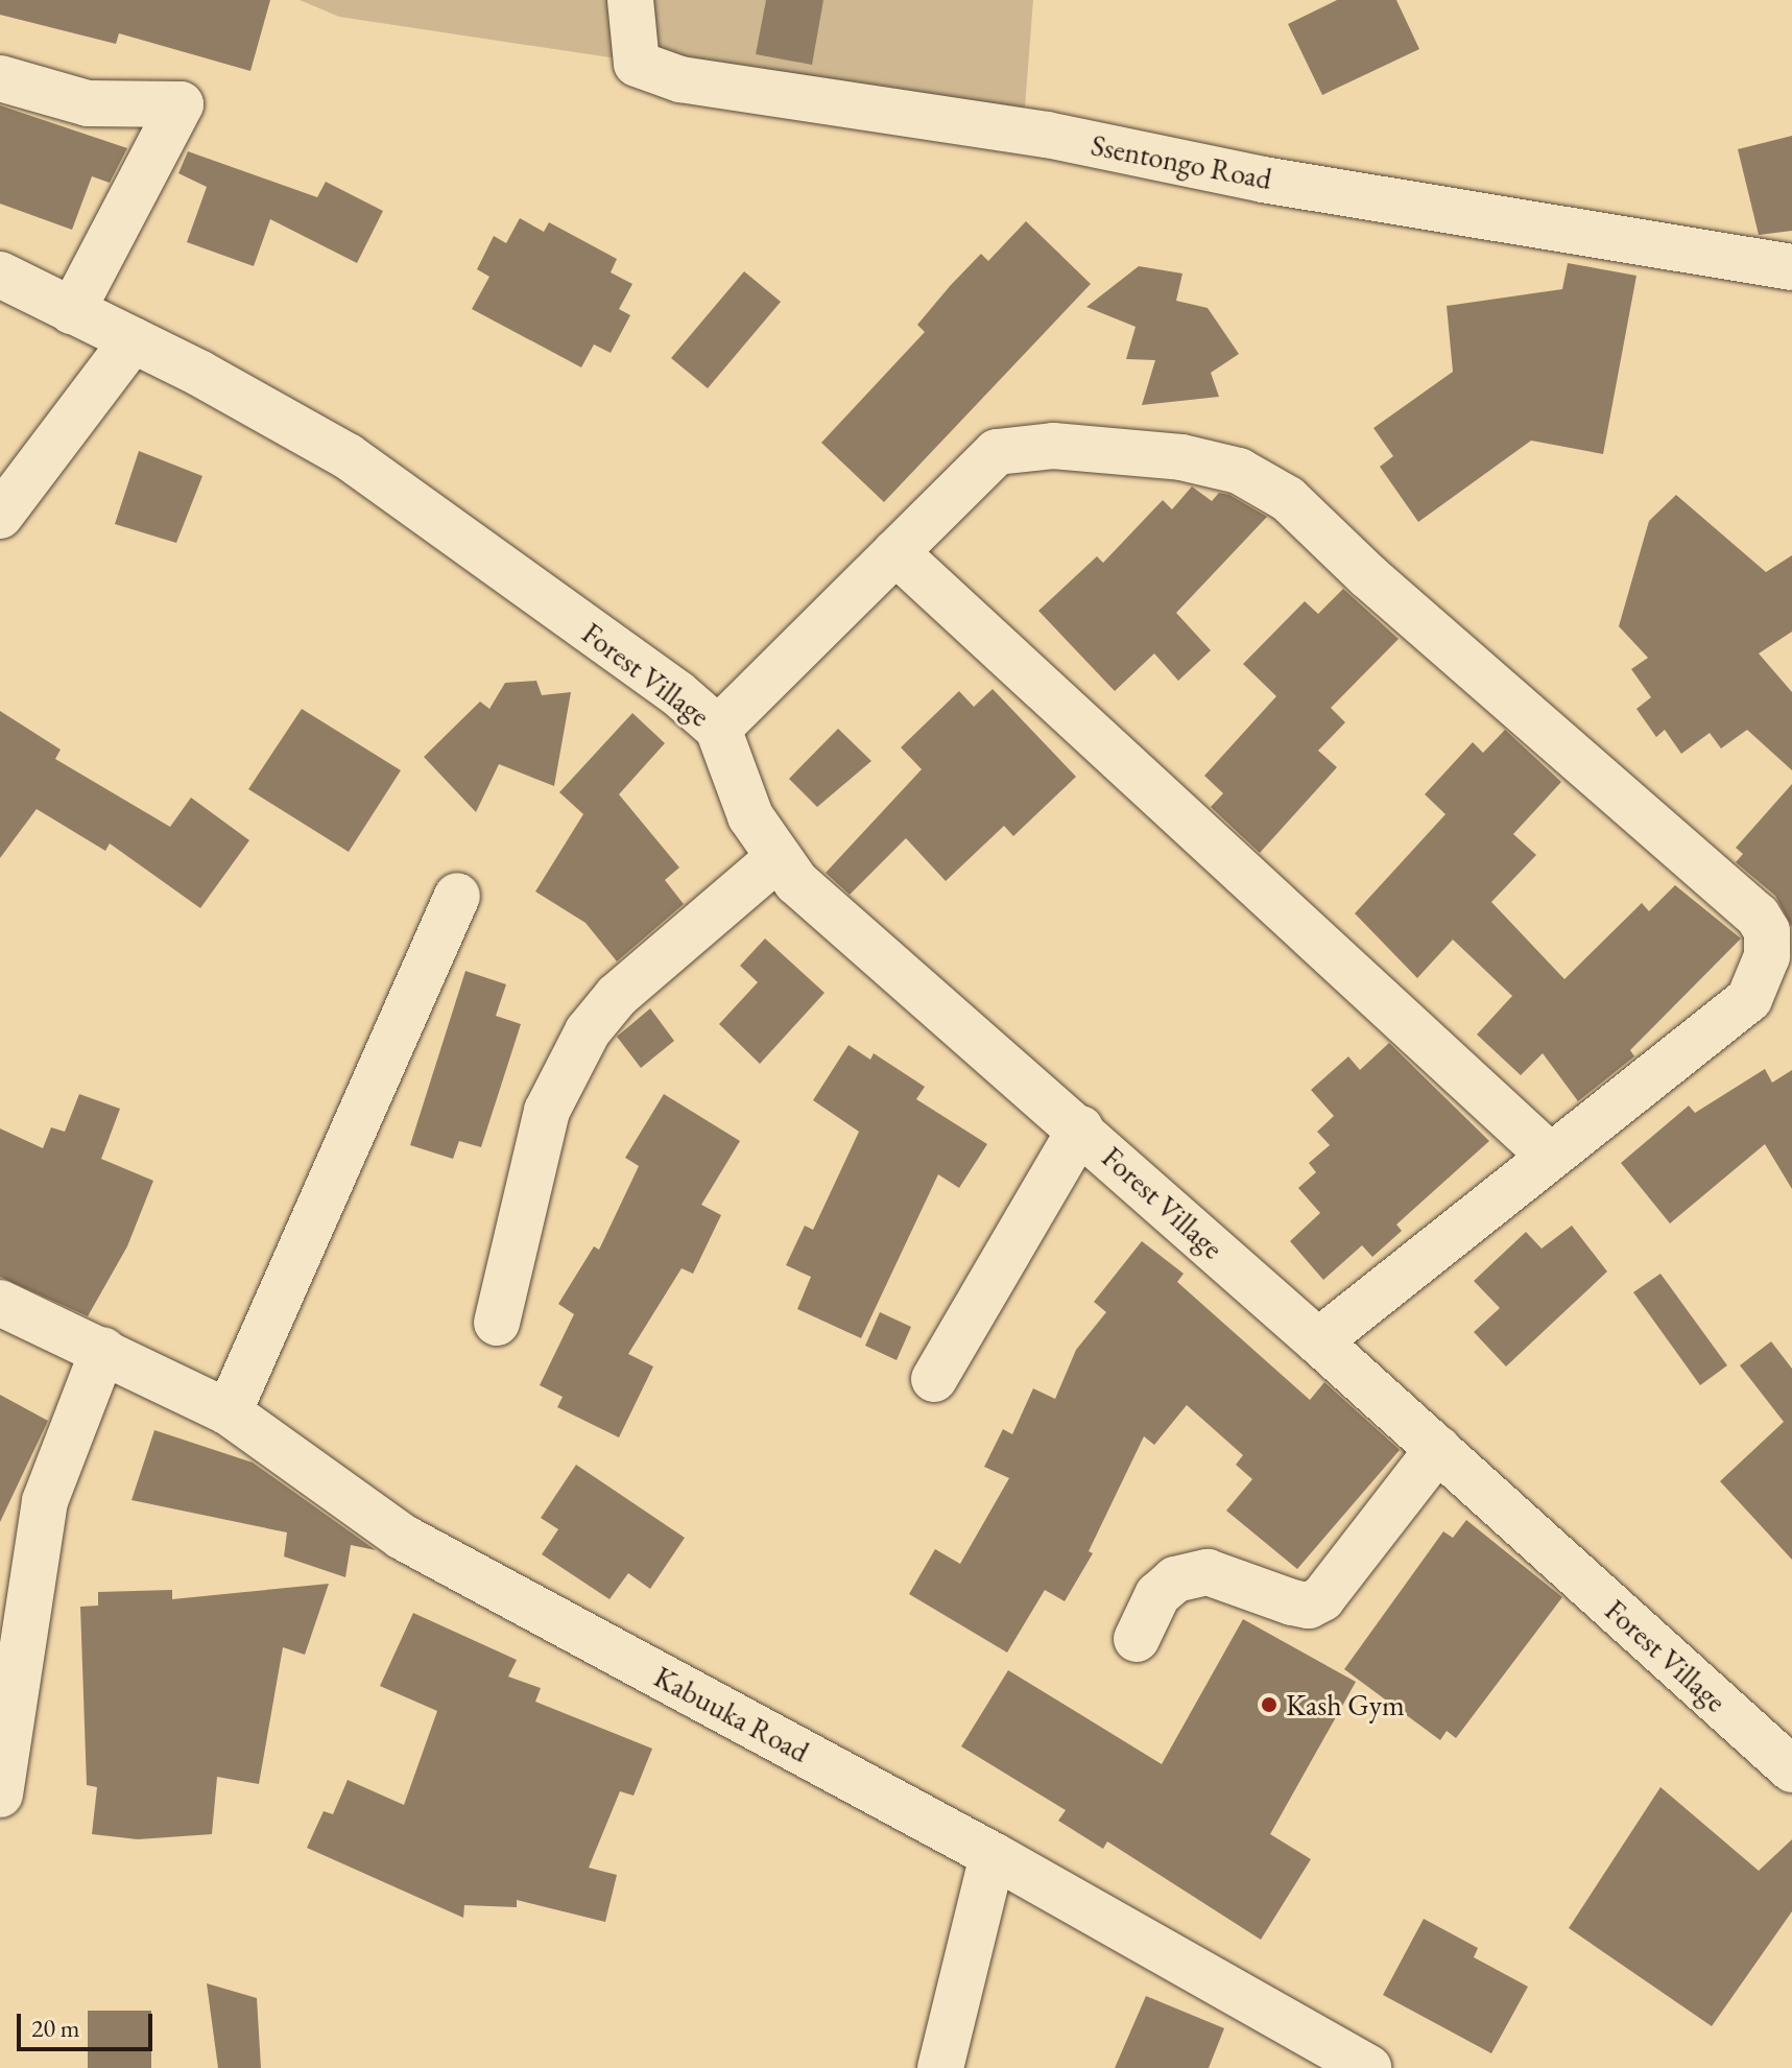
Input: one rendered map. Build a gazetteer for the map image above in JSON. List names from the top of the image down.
{
  "streets": {
    "street": ["Ssentongo Road", "Forest Village", "Kabuuka Road"]
  },
  "places": ["Kash Gym"],
  "scale_bar": "20 m"
}
